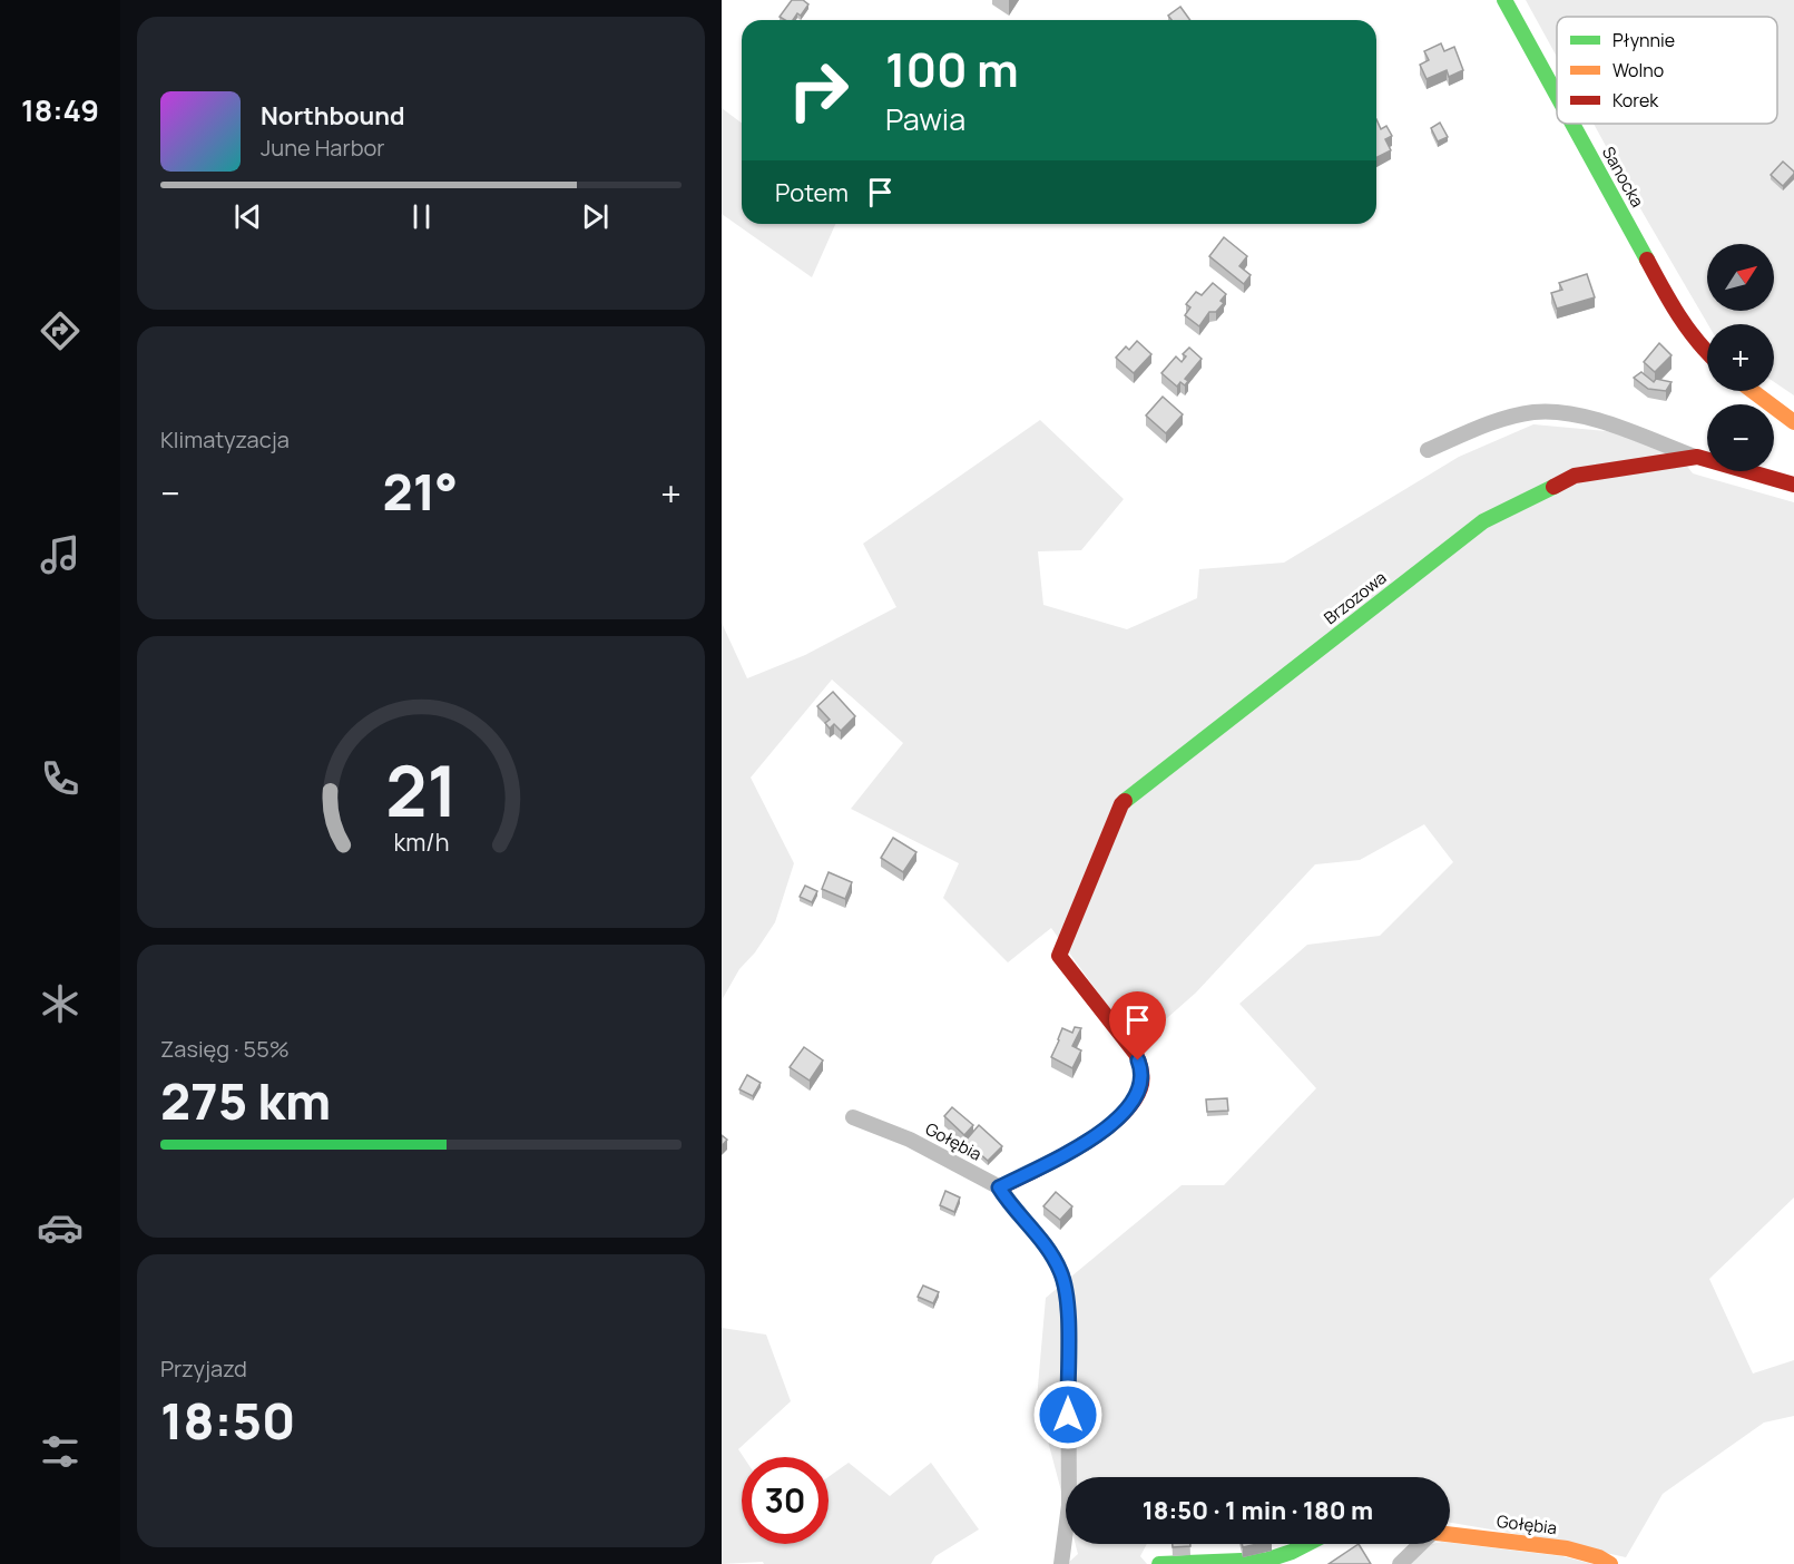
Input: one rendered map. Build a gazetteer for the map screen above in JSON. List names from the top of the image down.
{
  "streets": {
    "street": ["Sanocka", "Brzozowa", "Gołębia"]
  },
  "crossings": [
    ["Brzozowa", "Gołębia"]
  ],
  "legend": ["Płynnie", "Wolno", "Korek"],
  "north": "top right",
  "page": {
    "tabs": "18:49",
    "turn": ["100 m", "Pawia"],
    "song": ["Northbound", "June Harbor"],
    "then": "Potem",
    "map_buttons": ["+", "−"],
    "tile": [
      "Klimatyzacja",
      ["Zasięg · 55%", "275 km"],
      ["Przyjazd", "18:50"]
    ],
    "heat": ["−", "21°", "+"],
    "limit": "30",
    "trip": "18:50 · 1 min · 180 m",
    "gauge": ["21", "km/h"]
  }
}
